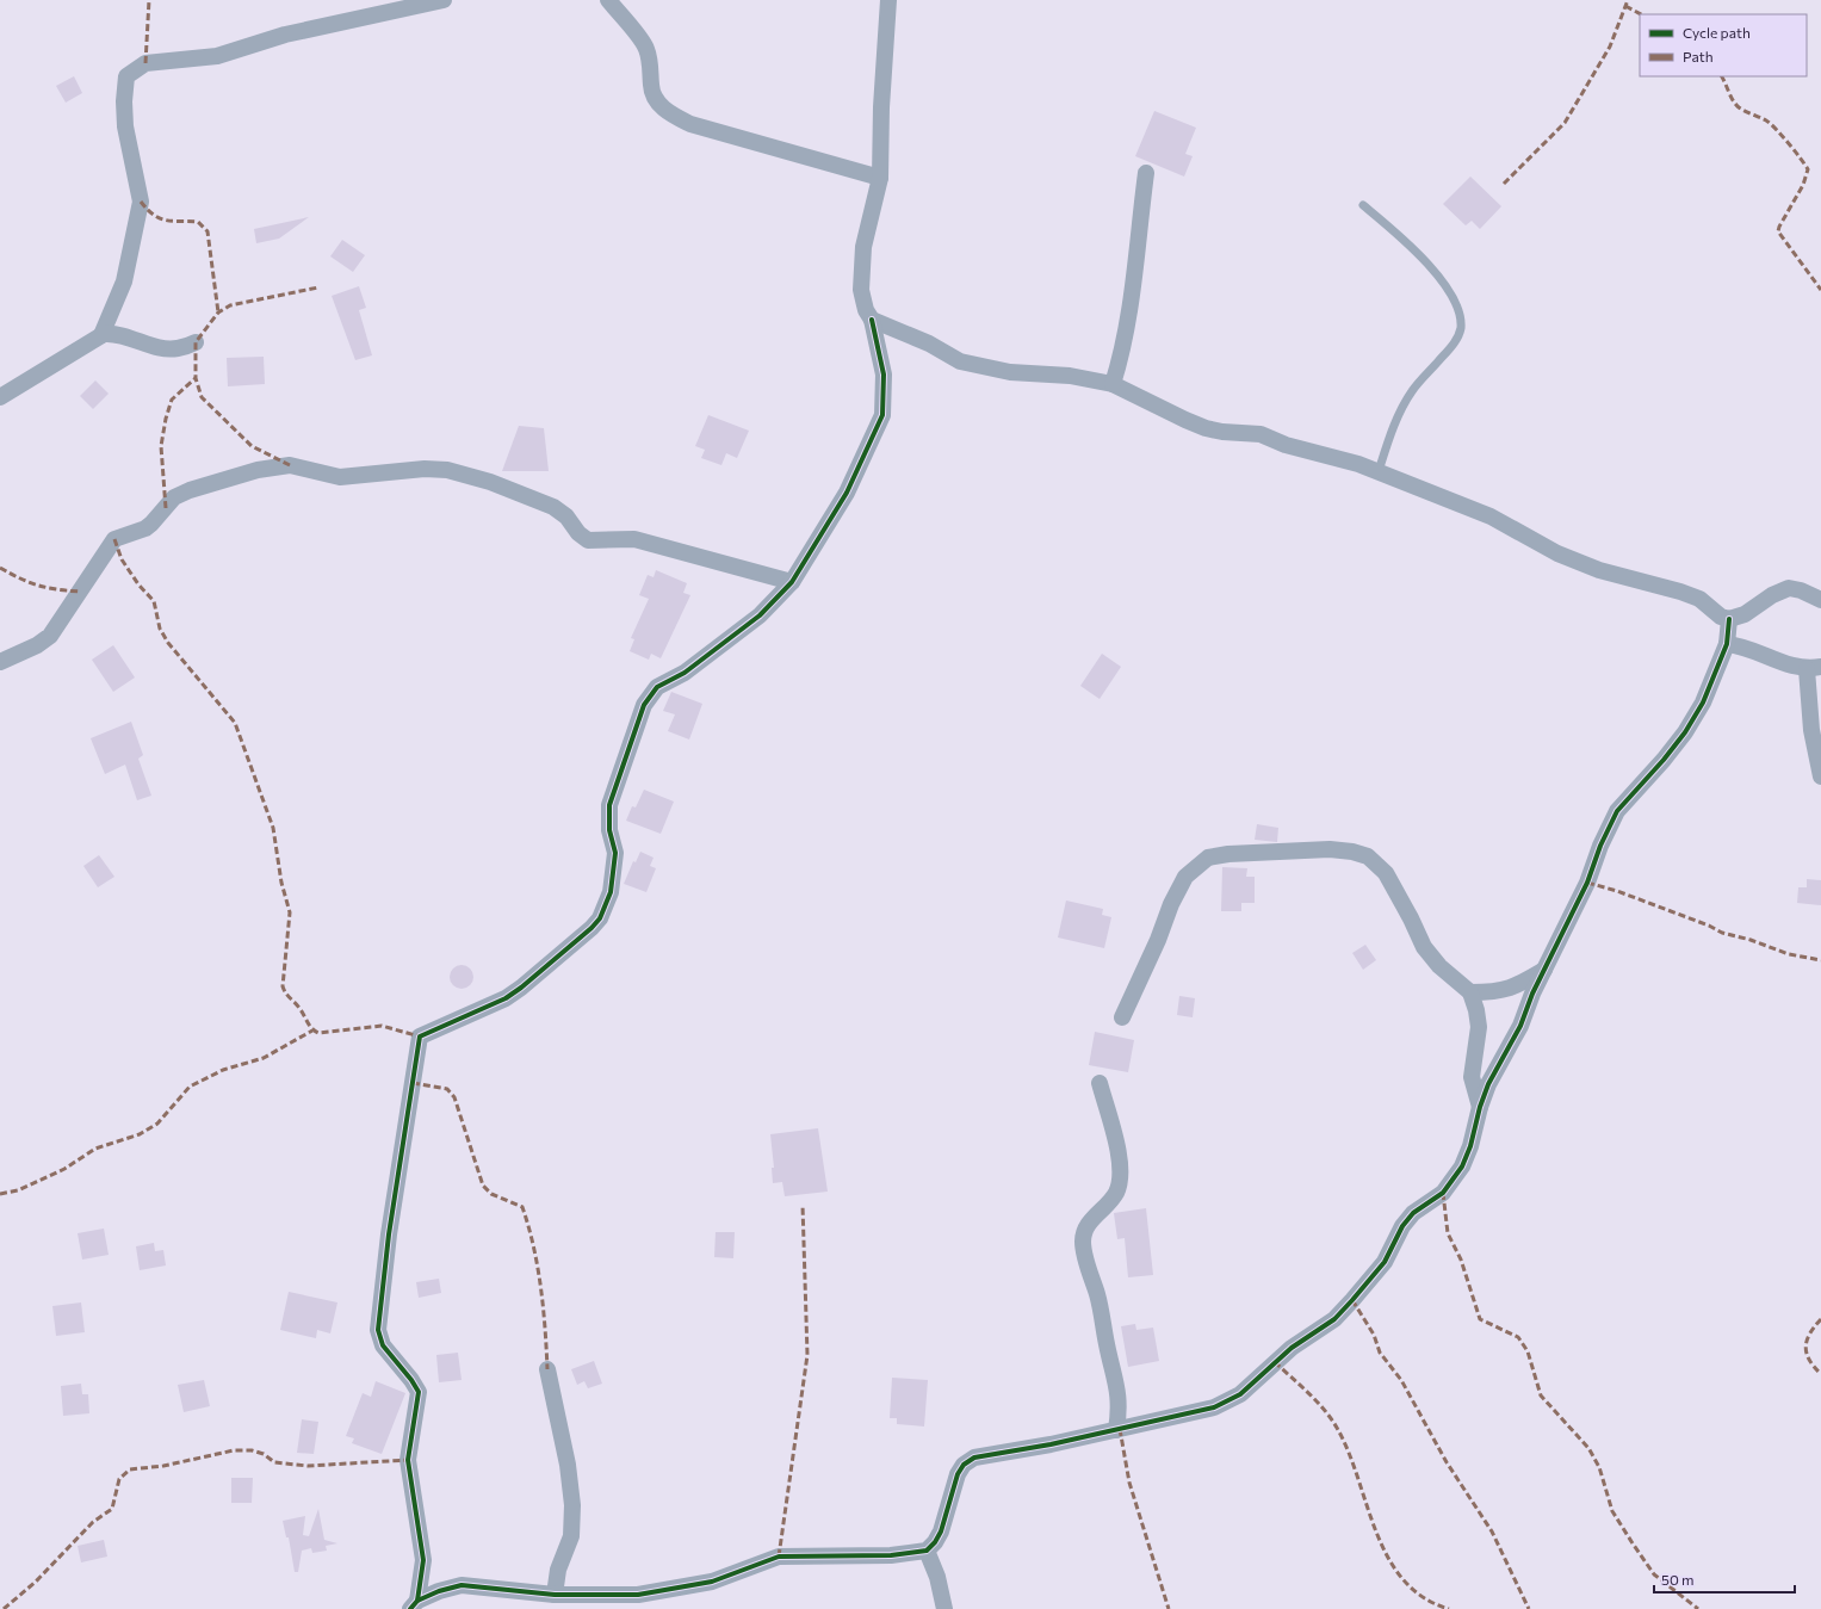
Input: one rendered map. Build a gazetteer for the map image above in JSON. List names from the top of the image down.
{
  "legend": ["Cycle path", "Path"],
  "scale_bar": "50 m"
}
